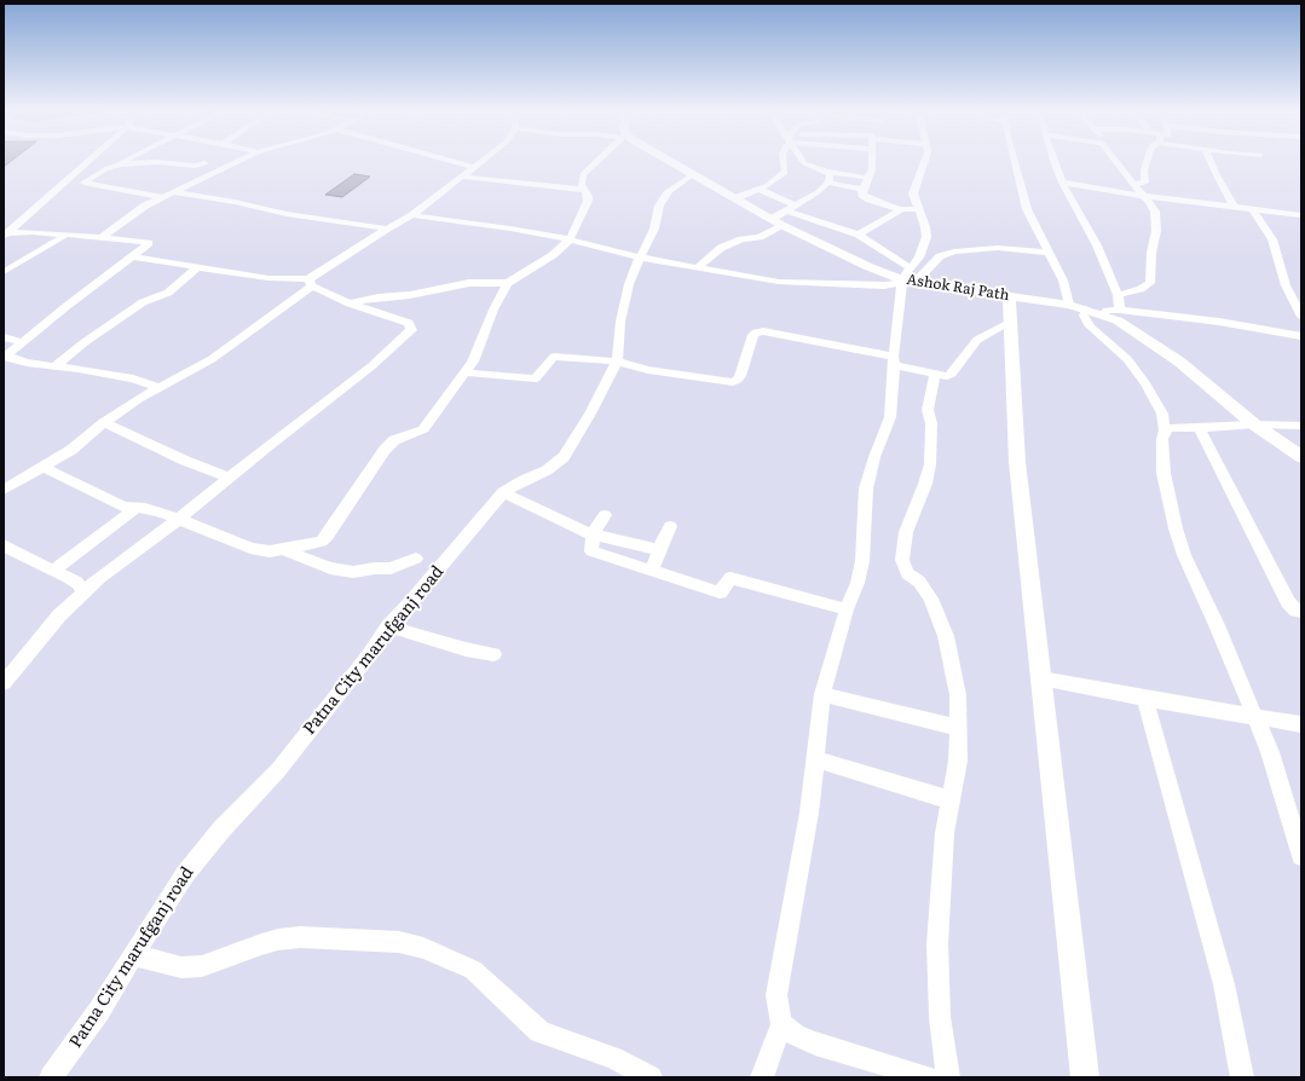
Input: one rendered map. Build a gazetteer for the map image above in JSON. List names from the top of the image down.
{
  "streets": {
    "main road": ["Ashok Raj Path"],
    "street": ["Patna City marufganj road"]
  },
  "crossings": [
    ["Ashok Raj Path", "Patna City marufganj road"]
  ]
}
